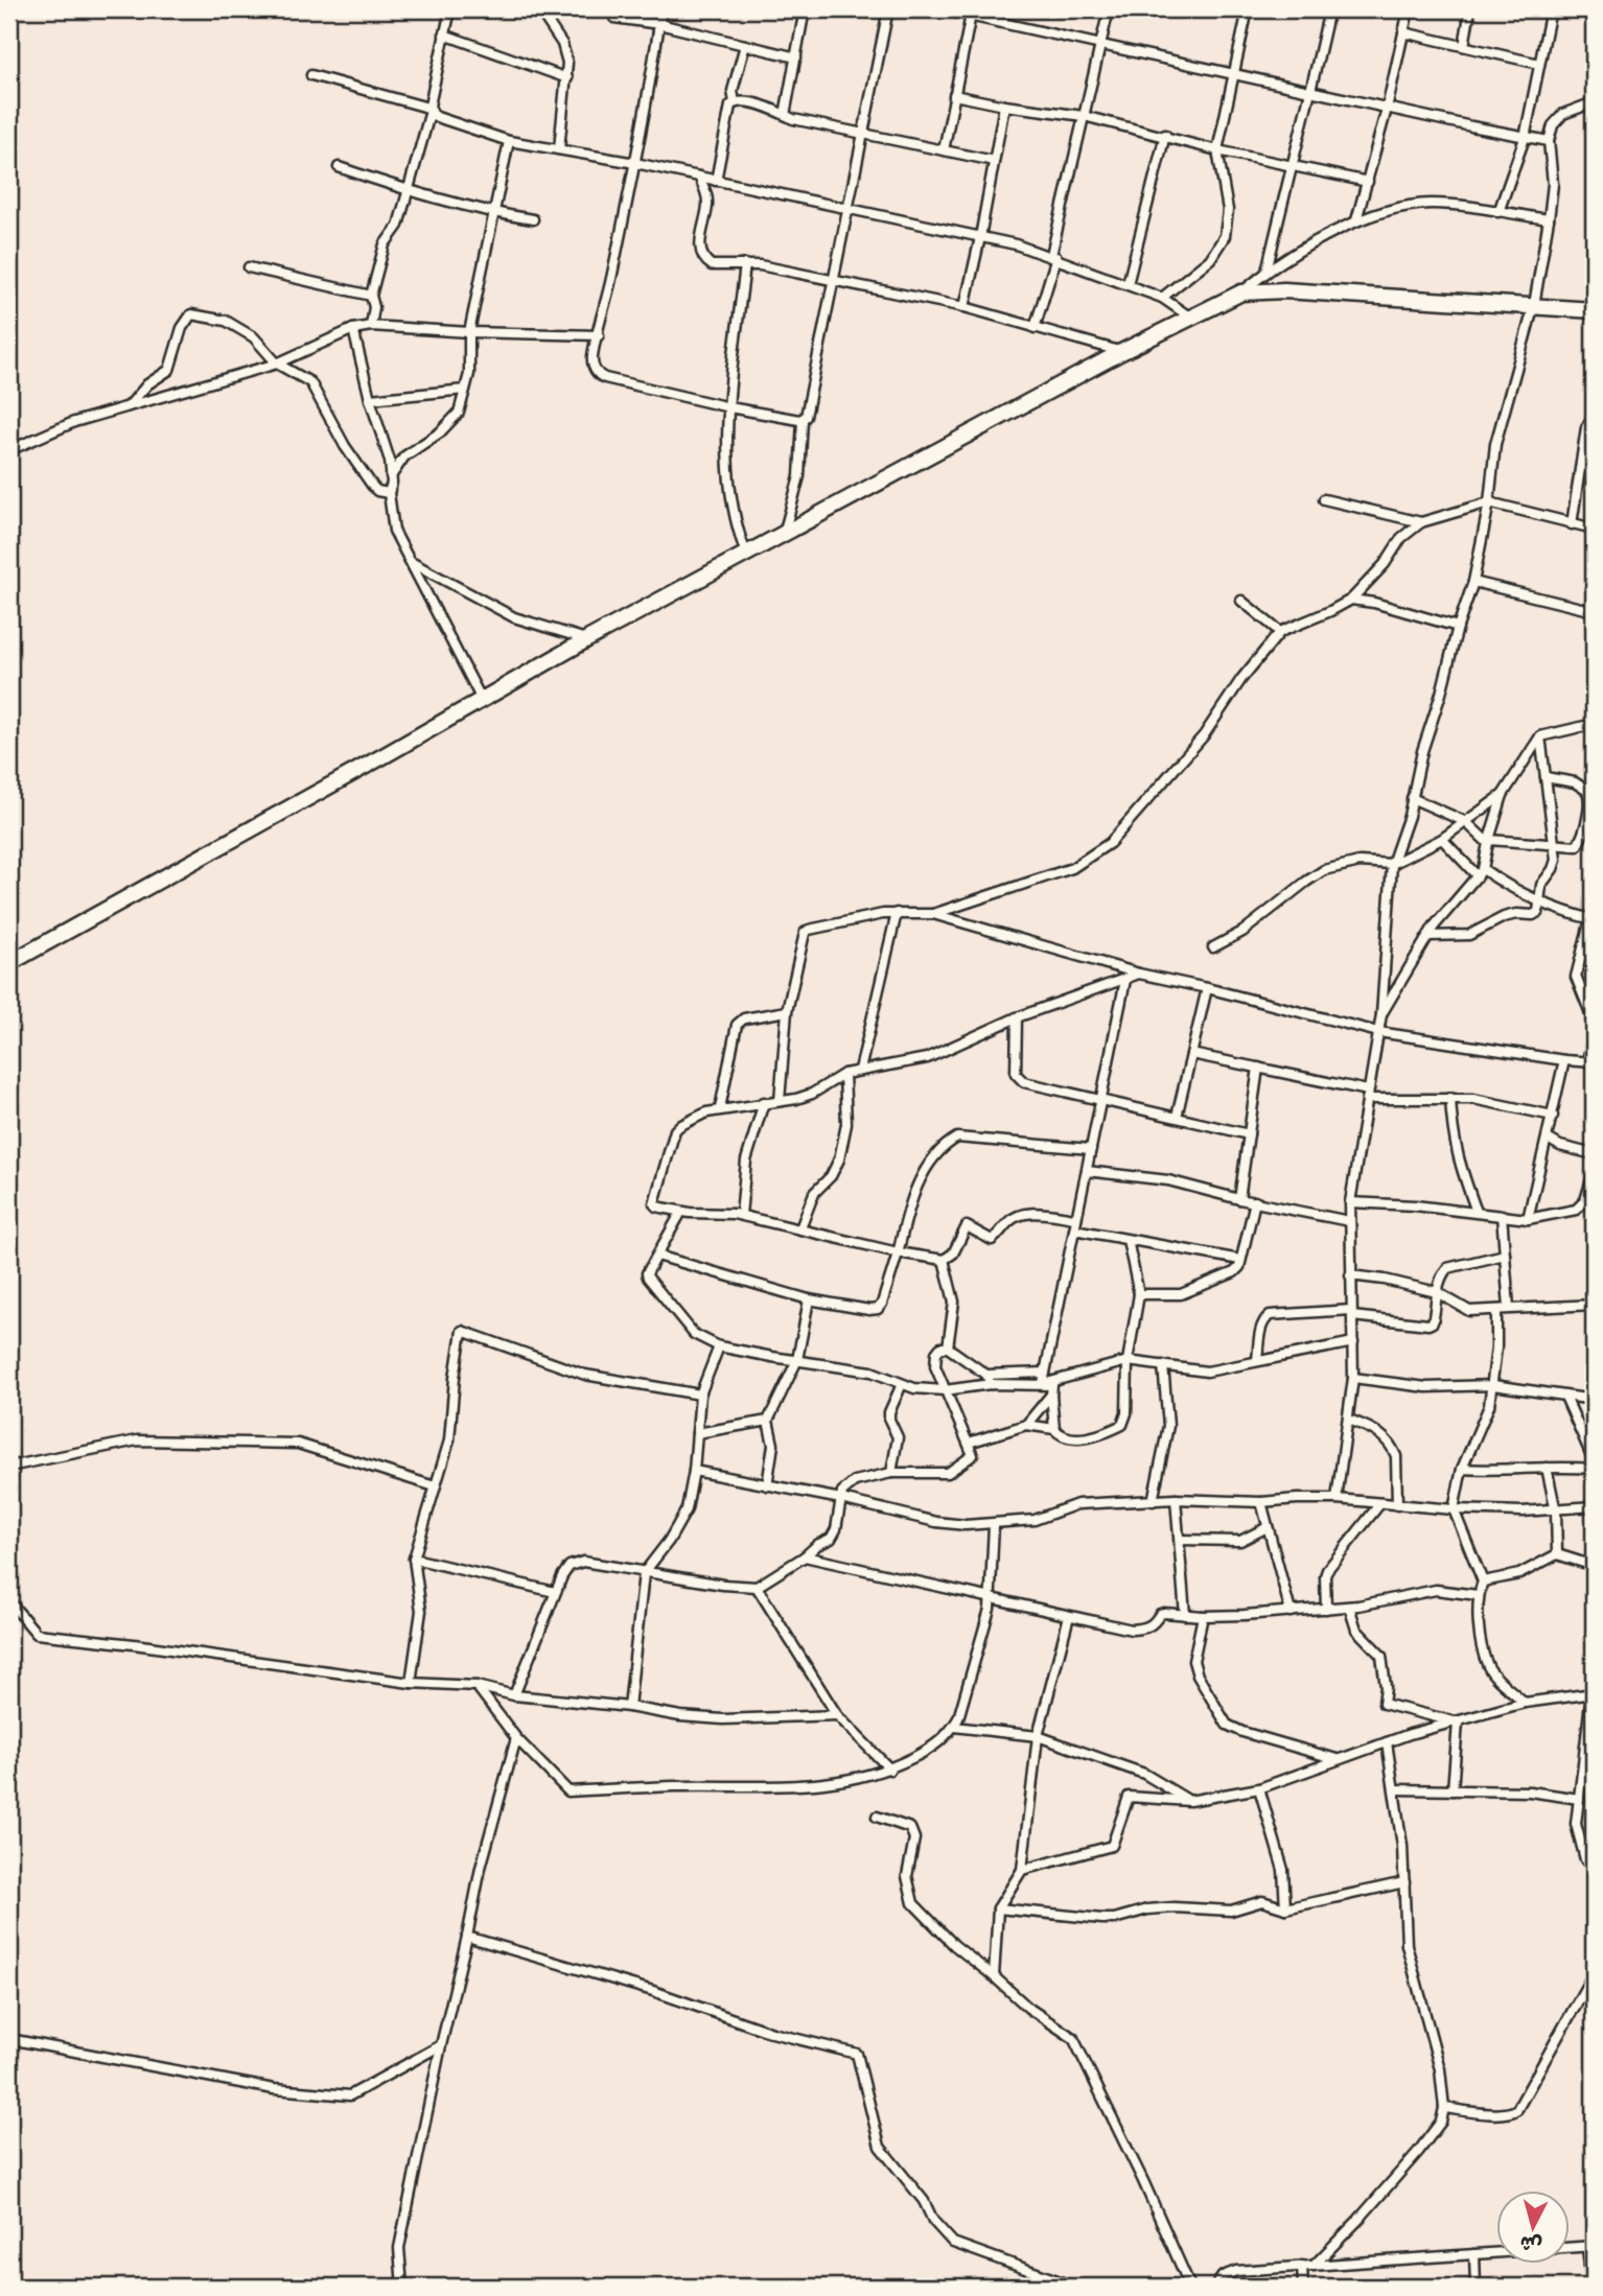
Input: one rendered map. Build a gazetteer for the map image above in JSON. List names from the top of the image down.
{
  "north": "bottom"
}
